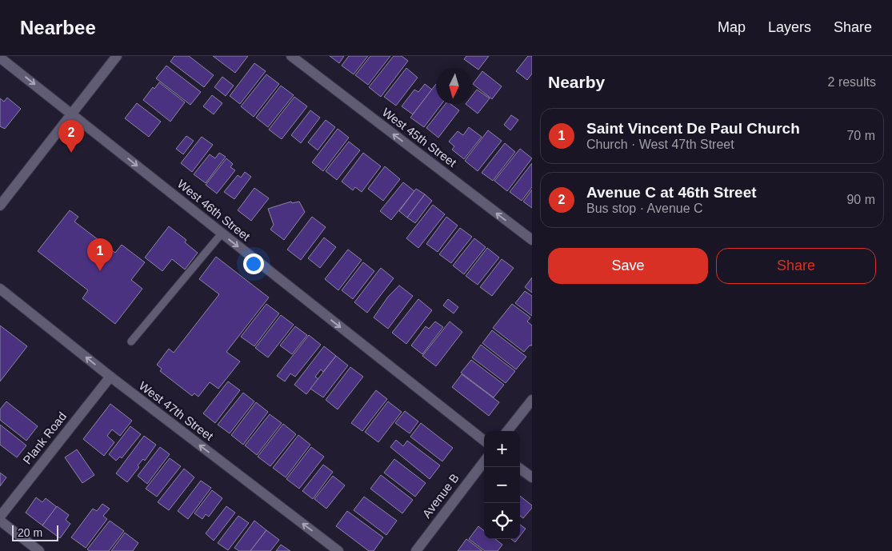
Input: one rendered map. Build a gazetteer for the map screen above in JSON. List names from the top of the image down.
{
  "streets": {
    "street": [
      "West 45th Street",
      "West 46th Street",
      "West 47th Street",
      "Plank Road",
      "Avenue B"
    ]
  },
  "crossings": [
    ["West 47th Street", "Plank Road"]
  ],
  "one_way": ["West 45th Street", "West 46th Street", "West 47th Street"],
  "scale_bar": "20 m",
  "north": "bottom",
  "page": {
    "header": "Nearbee",
    "nav": ["Map", "Layers", "Share"],
    "heading": ["Nearby", "2 results"],
    "list": [
      {
        "mark": "1",
        "name": "Saint Vincent De Paul Church",
        "note": "Church · West 47th Street",
        "value": "70 m"
      },
      {
        "mark": "2",
        "name": "Avenue C at 46th Street",
        "note": "Bus stop · Avenue C",
        "value": "90 m"
      }
    ],
    "pins": ["2", "1"],
    "buttons": ["Save", "Share"],
    "map_buttons": ["+", "−"],
    "scale": "20 m"
  }
}
